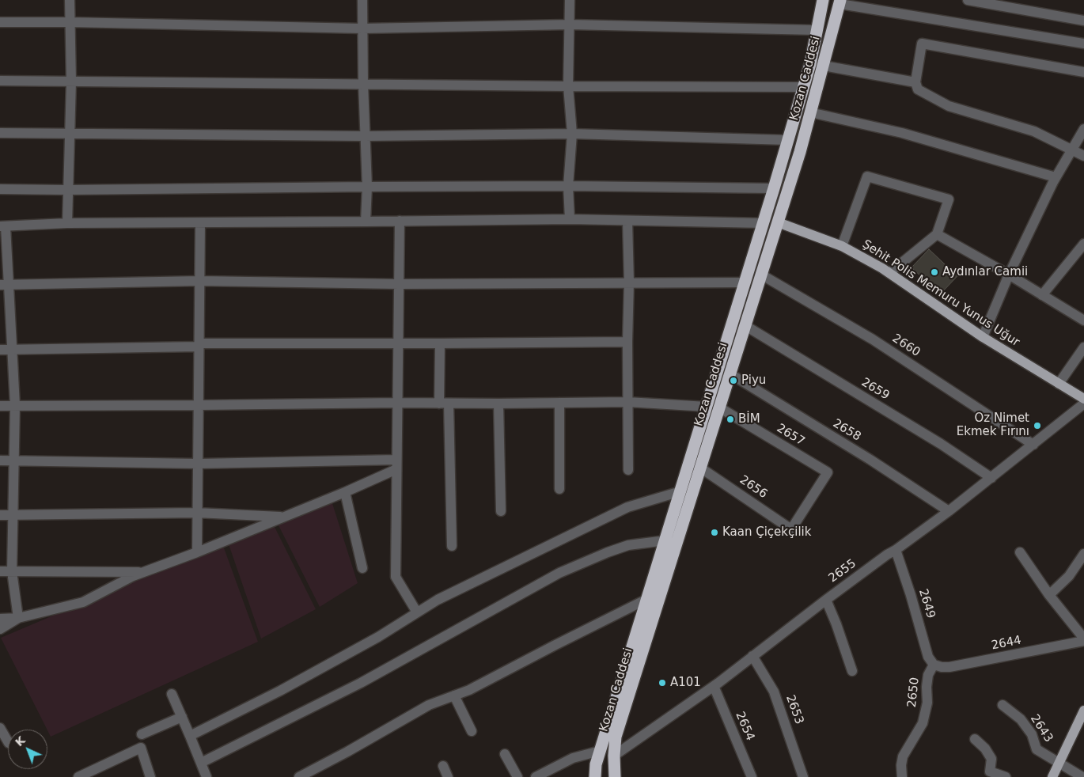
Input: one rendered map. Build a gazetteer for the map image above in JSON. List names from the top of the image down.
{
  "streets": {
    "highway": ["Kozan Caddesi"],
    "main road": ["Şehit Polis Memuru Yunus Uğur"],
    "street": [
      "2660",
      "2659",
      "2658",
      "2657",
      "2656",
      "2655",
      "2649",
      "2644",
      "2650",
      "2653",
      "2654",
      "2643"
    ]
  },
  "crossings": [
    ["Kozan Caddesi", "Şehit Polis Memuru Yunus Uğur"],
    ["Kozan Caddesi", "2660"],
    ["Kozan Caddesi", "2659"],
    ["Kozan Caddesi", "2658"],
    ["Kozan Caddesi", "2657"],
    ["Kozan Caddesi", "2656"],
    ["Kozan Caddesi", "2655"],
    ["2660", "2655"],
    ["2659", "2655"],
    ["2658", "2655"],
    ["2657", "2656"],
    ["2655", "2649"],
    ["2655", "2653"],
    ["2655", "2654"],
    ["2649", "2644"],
    ["2649", "2650"],
    ["2644", "2650"]
  ],
  "places": [
    "Aydınlar Camii",
    "Piyu",
    "BİM",
    "Oz Nimet Ekmek Fırını",
    "Kaan Çiçekçilik",
    "A101"
  ],
  "north": "top left"
}
